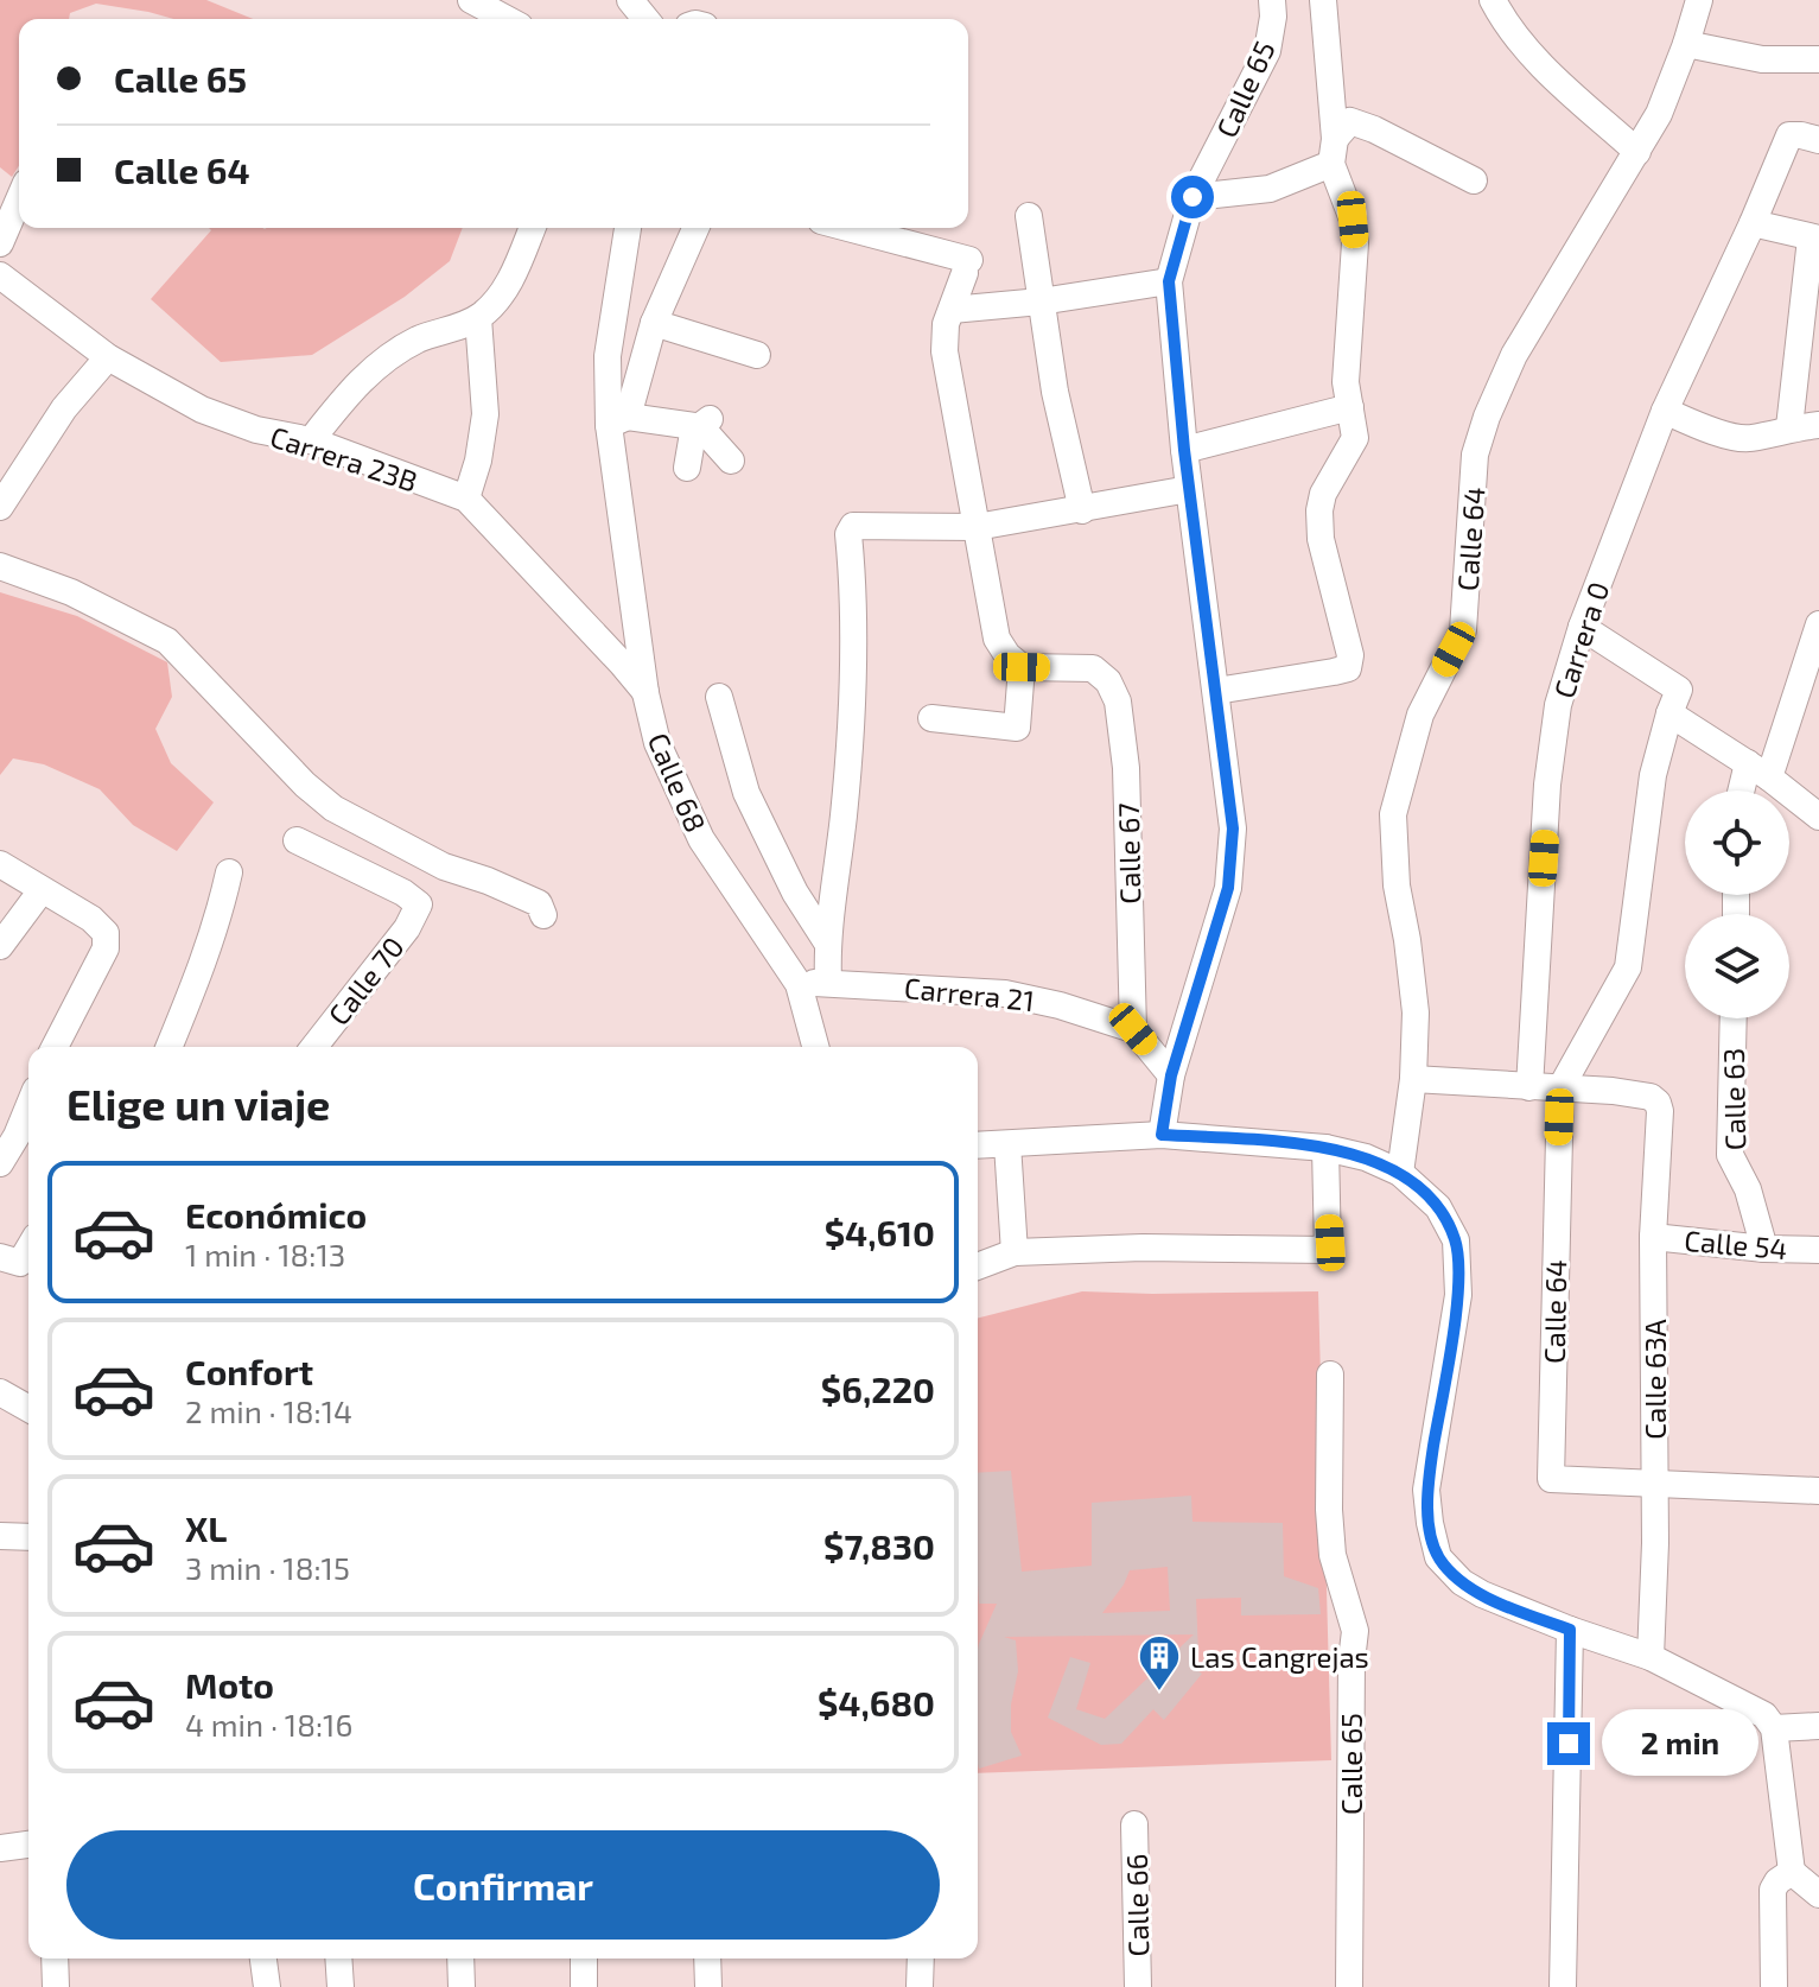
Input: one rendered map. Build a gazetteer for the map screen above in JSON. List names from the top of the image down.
{
  "streets": {
    "street": [
      "Calle 65",
      "Carrera 23B",
      "Calle 64",
      "Carrera 0",
      "Calle 68",
      "Calle 67",
      "Calle 70",
      "Carrera 21",
      "Calle 63",
      "Calle 54",
      "Calle 63A",
      "Calle 66"
    ]
  },
  "crossings": [
    ["Carrera 23B", "Calle 68"],
    ["Calle 64", "Calle 63A"],
    ["Calle 68", "Carrera 21"],
    ["Calle 67", "Carrera 21"],
    ["Calle 63", "Calle 54"],
    ["Calle 54", "Calle 63A"]
  ],
  "places": {
    "building": ["Las Cangrejas"]
  },
  "page": {
    "banner": ["Calle 65", "Calle 64"],
    "heading": "Elige un viaje",
    "list": [
      {
        "name": "Económico",
        "note": "1 min · 18:13",
        "value": "$4,610"
      },
      {
        "name": "Confort",
        "note": "2 min · 18:14",
        "value": "$6,220"
      },
      {
        "name": "XL",
        "note": "3 min · 18:15",
        "value": "$7,830"
      },
      {
        "name": "Moto",
        "note": "4 min · 18:16",
        "value": "$4,680"
      }
    ],
    "bubble": "2 min",
    "buttons": "Confirmar"
  }
}
